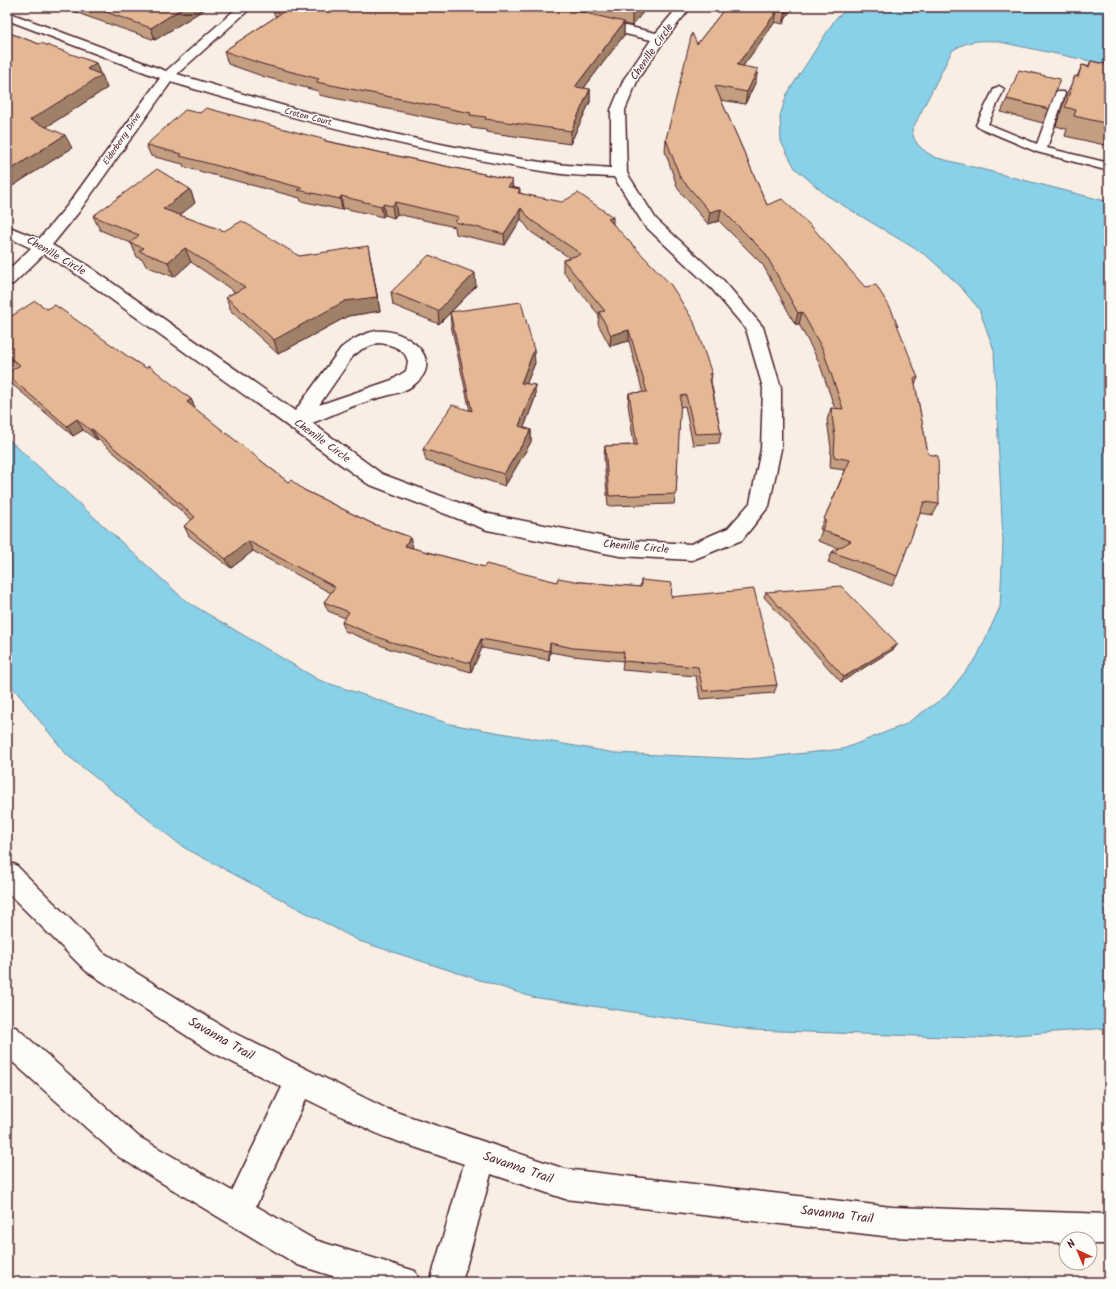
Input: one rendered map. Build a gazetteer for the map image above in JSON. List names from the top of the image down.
{
  "streets": {
    "street": [
      "Chenille Circle",
      "Croton Court",
      "Elderberry Drive",
      "Savanna Trail"
    ]
  },
  "crossings": [
    ["Chenille Circle", "Croton Court"],
    ["Chenille Circle", "Elderberry Drive"],
    ["Croton Court", "Elderberry Drive"]
  ],
  "north": "top left"
}
